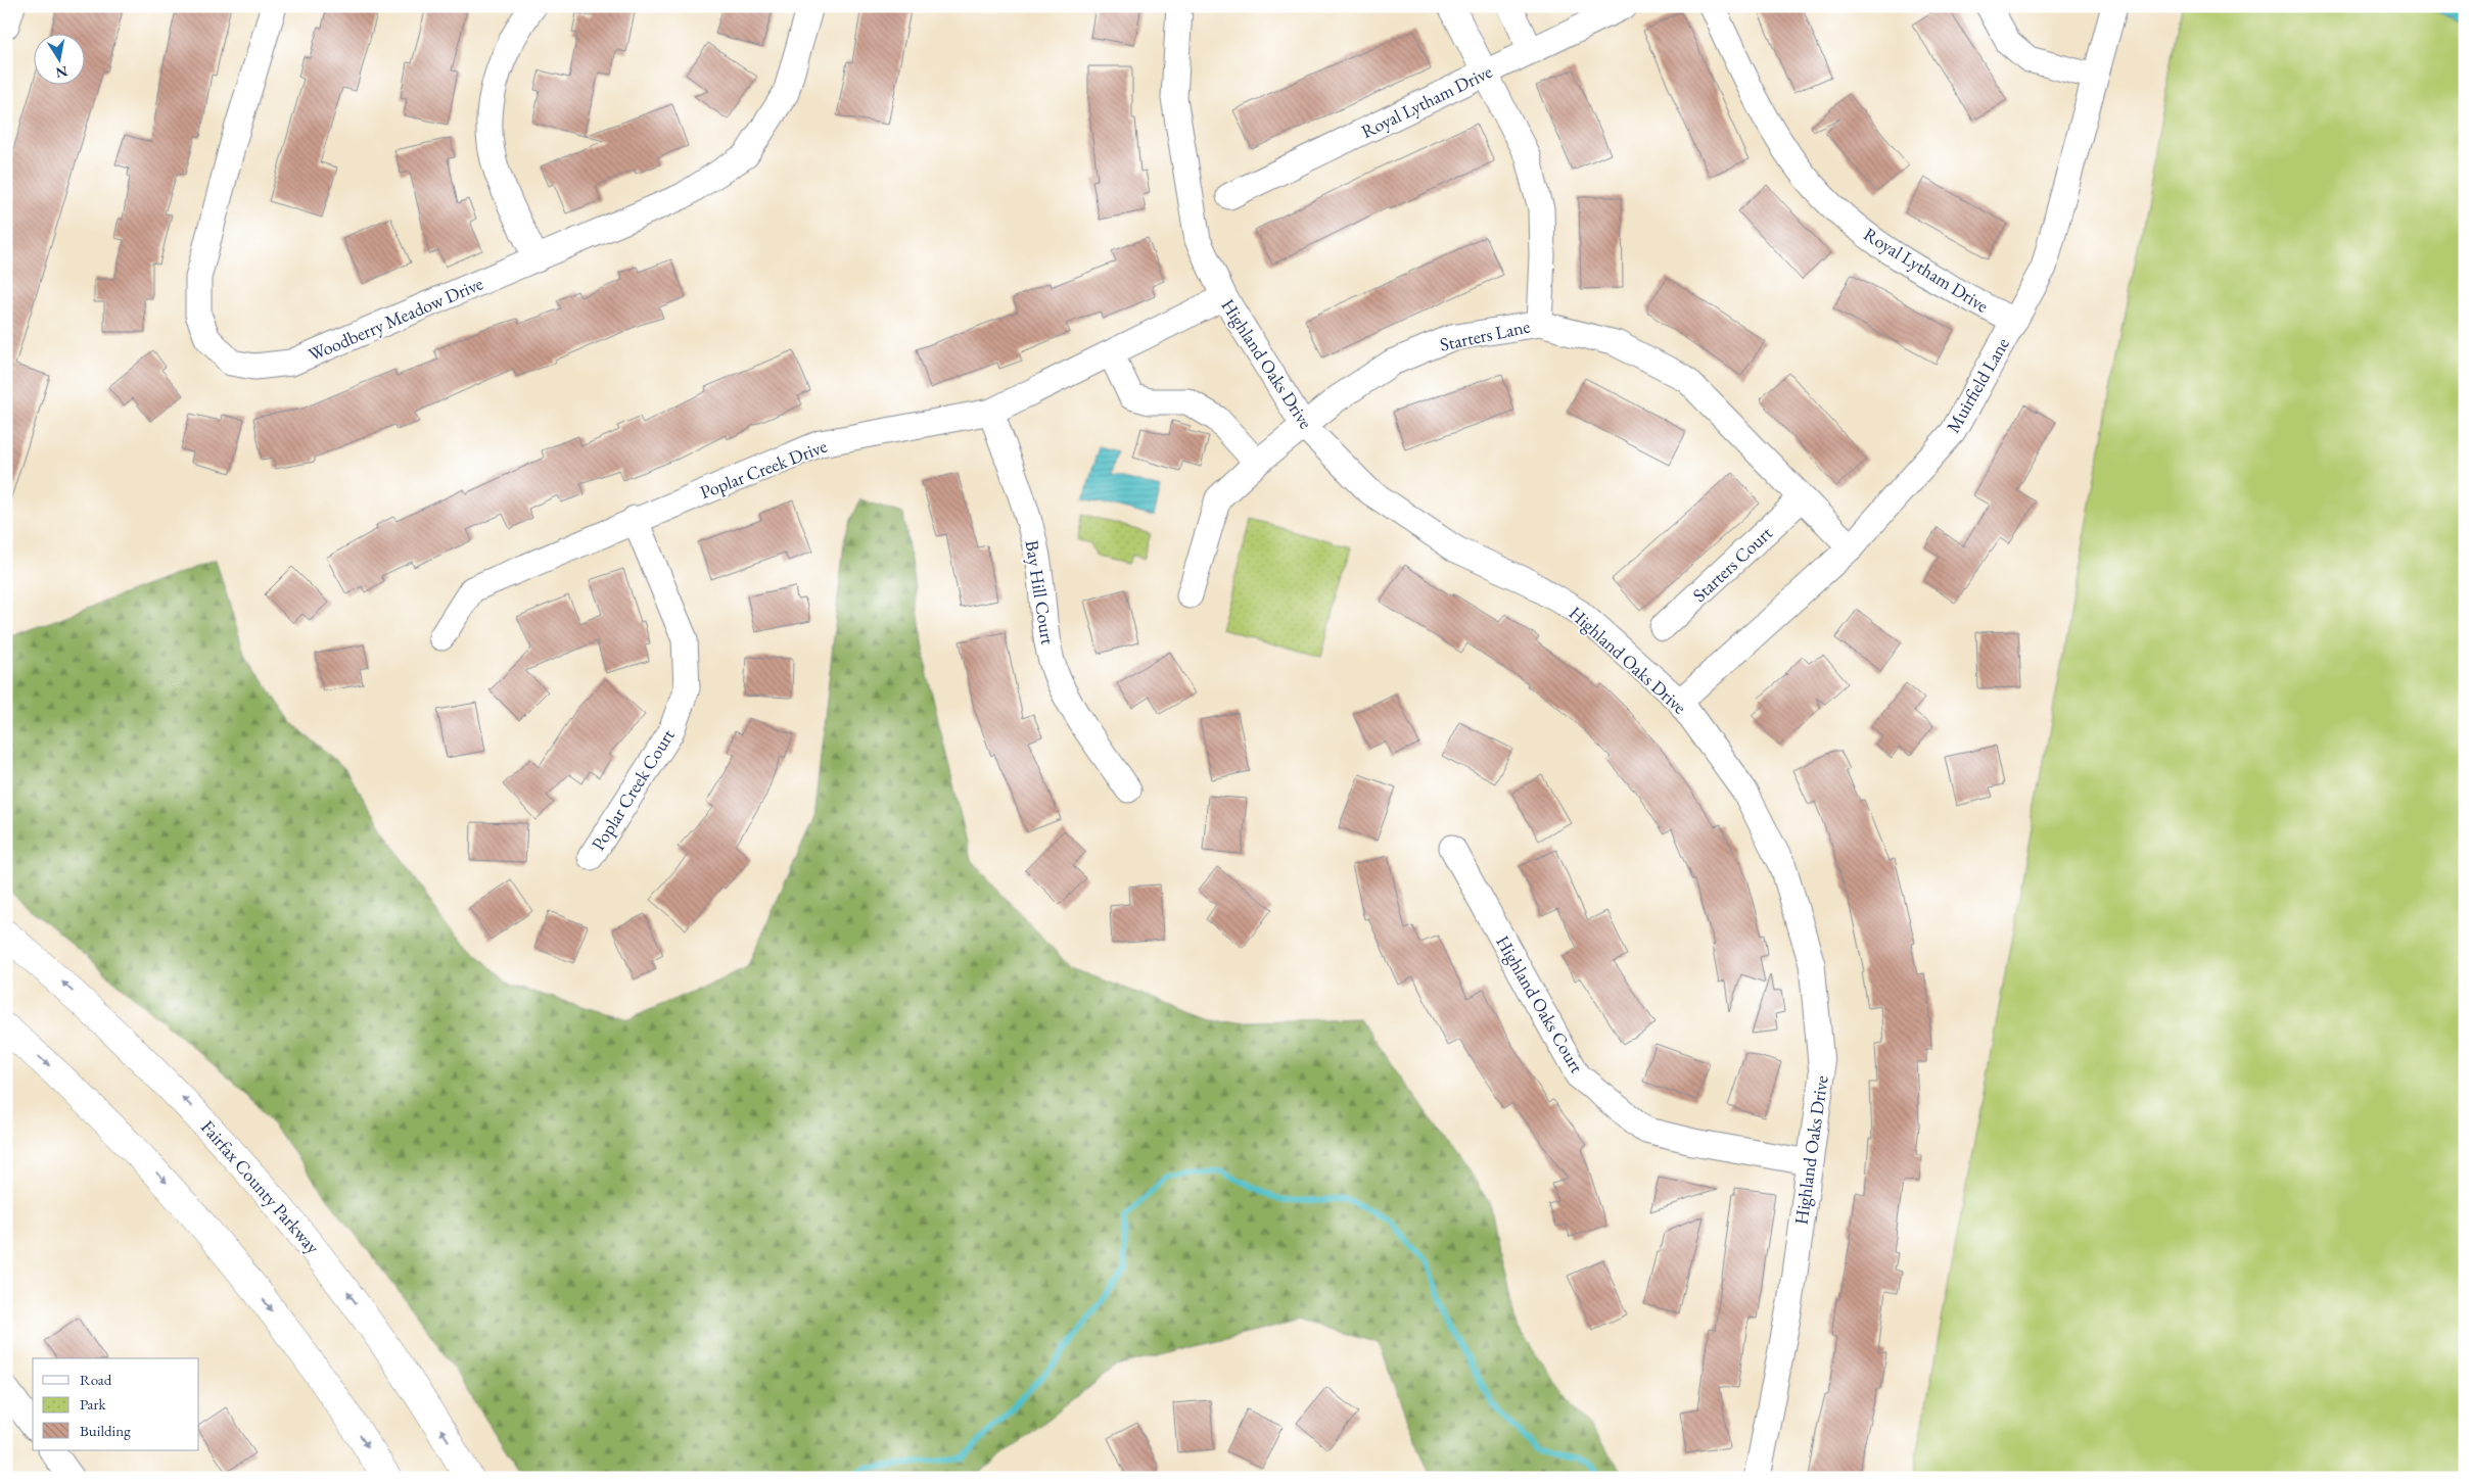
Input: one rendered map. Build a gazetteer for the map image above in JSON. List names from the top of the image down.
{
  "streets": {
    "highway": ["Fairfax County Parkway"],
    "street": [
      "Royal Lytham Drive",
      "Woodberry Meadow Drive",
      "Starters Lane",
      "Highland Oaks Drive",
      "Muirfield Lane",
      "Poplar Creek Drive",
      "Starters Court",
      "Bay Hill Court",
      "Poplar Creek Court",
      "Highland Oaks Court"
    ]
  },
  "crossings": [
    ["Royal Lytham Drive", "Muirfield Lane"],
    ["Starters Lane", "Highland Oaks Drive"],
    ["Starters Lane", "Muirfield Lane"],
    ["Starters Lane", "Starters Court"],
    ["Highland Oaks Drive", "Muirfield Lane"],
    ["Highland Oaks Drive", "Poplar Creek Drive"],
    ["Highland Oaks Drive", "Highland Oaks Court"],
    ["Poplar Creek Drive", "Bay Hill Court"],
    ["Poplar Creek Drive", "Poplar Creek Court"]
  ],
  "legend": ["Road", "Park", "Building"],
  "north": "bottom"
}
